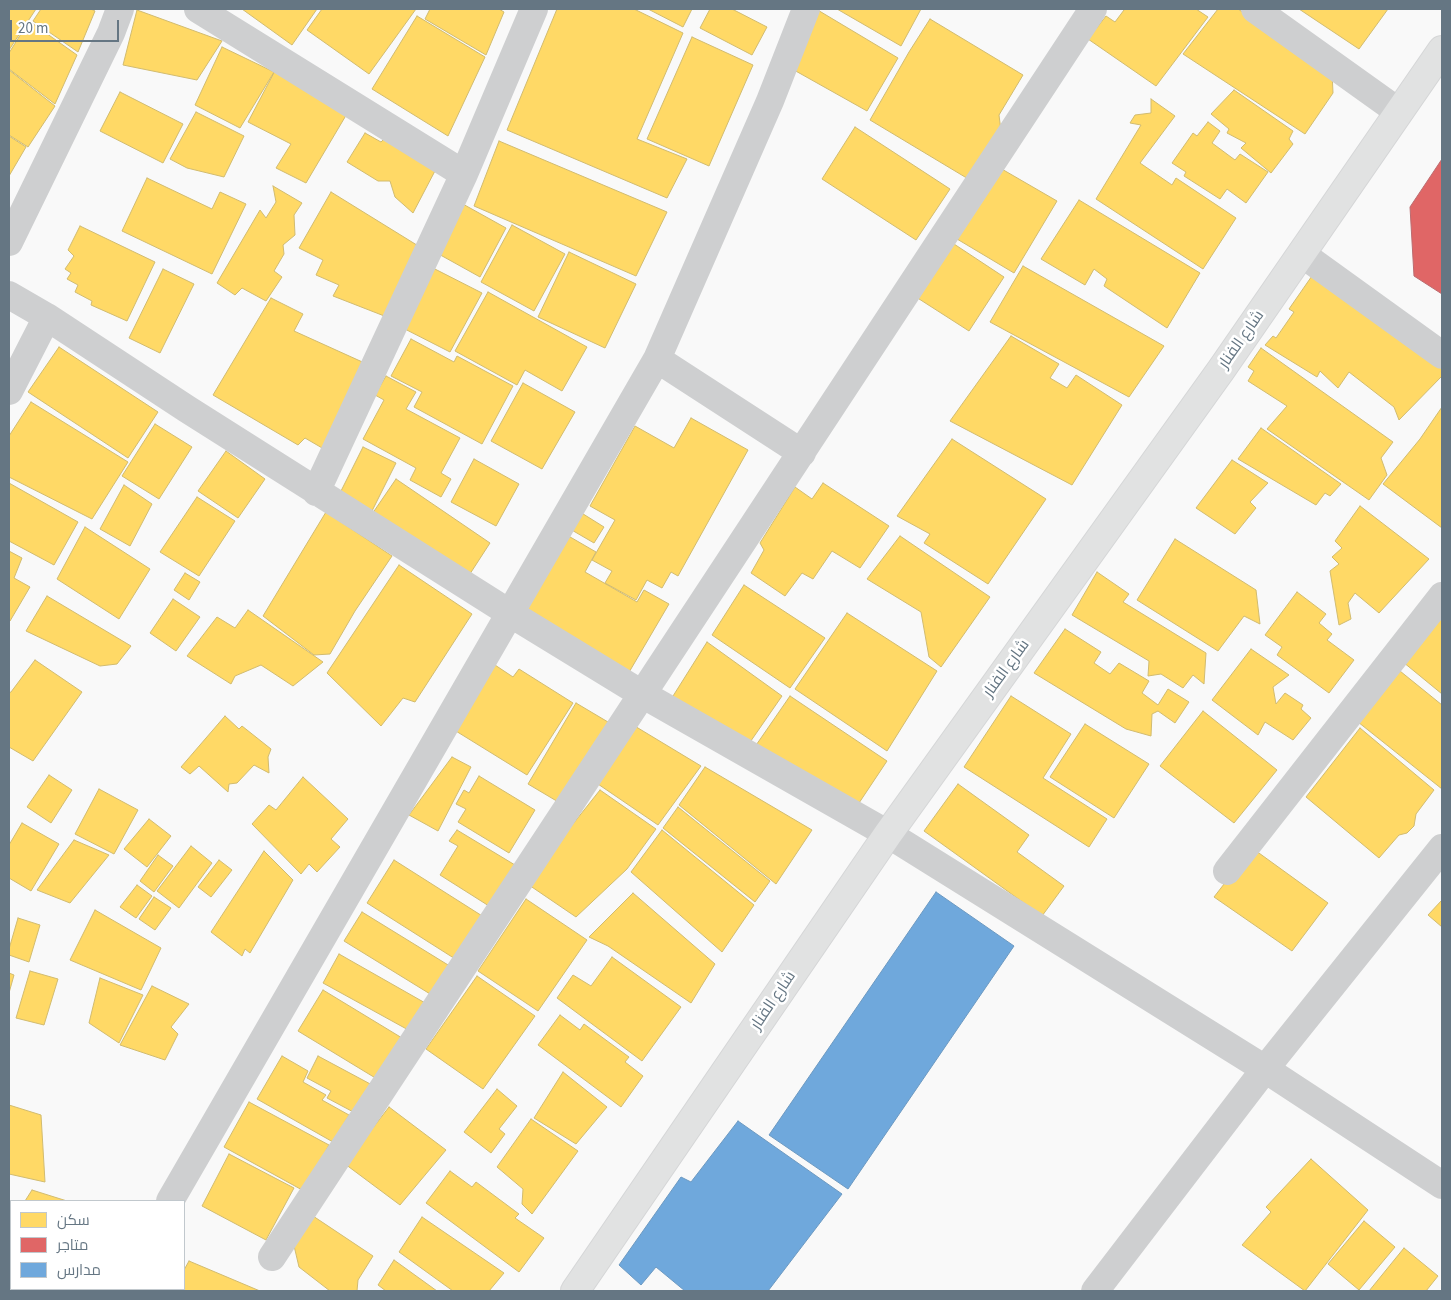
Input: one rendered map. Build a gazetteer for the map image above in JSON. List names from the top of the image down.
{
  "streets": {
    "street": ["شارع الفنار"]
  },
  "legend": ["سكن", "متاجر", "مدارس"],
  "scale_bar": "20 m"
}
